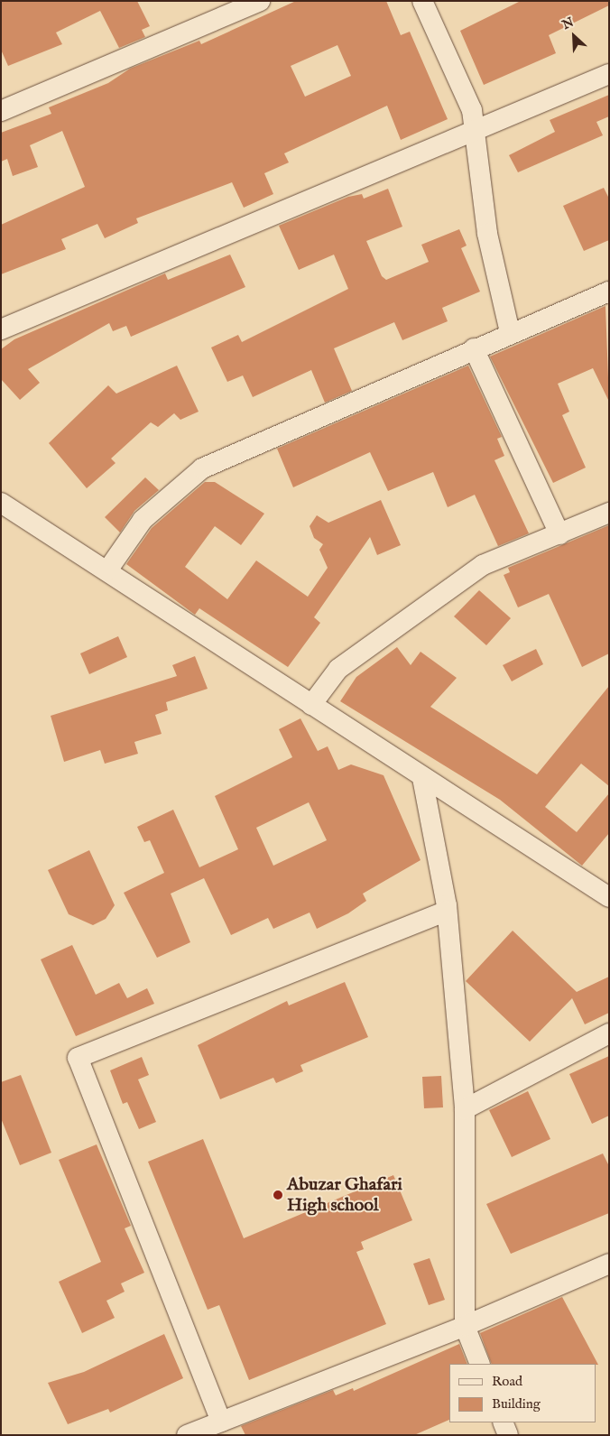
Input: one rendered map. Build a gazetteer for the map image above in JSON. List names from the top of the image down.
{
  "places": ["Abuzar Ghafari High school"],
  "legend": ["Road", "Building"],
  "north": "top left"
}
